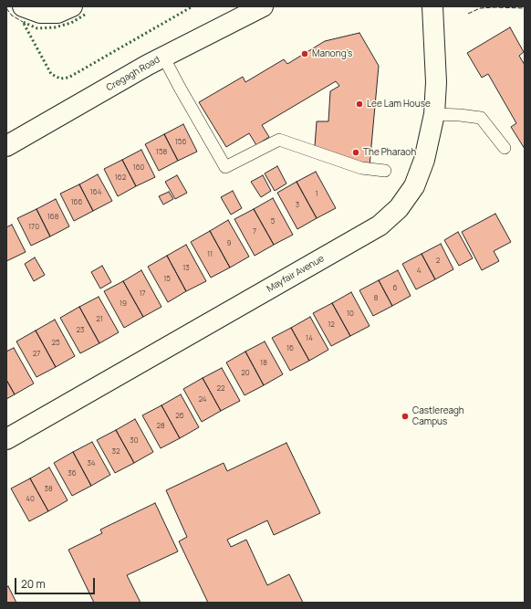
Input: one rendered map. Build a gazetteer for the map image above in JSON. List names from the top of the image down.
{
  "streets": {
    "street": ["Cregagh Road", "Mayfair Avenue"]
  },
  "places": [
    "Manong’s",
    "Lee Lam House",
    "The Pharaoh",
    "Castlereagh Campus"
  ],
  "house_numbers": [
    "156",
    "158",
    "160",
    "162",
    "164",
    "1",
    "166",
    "3",
    "168",
    "5",
    "170",
    "7",
    "9",
    "11",
    "2",
    "13",
    "4",
    "15",
    "6",
    "17",
    "8",
    "19",
    "10",
    "21",
    "12",
    "23",
    "14",
    "25",
    "16",
    "27",
    "18",
    "20",
    "22",
    "24",
    "26",
    "28",
    "30",
    "32",
    "34",
    "36",
    "38",
    "40"
  ],
  "scale_bar": "20 m"
}
